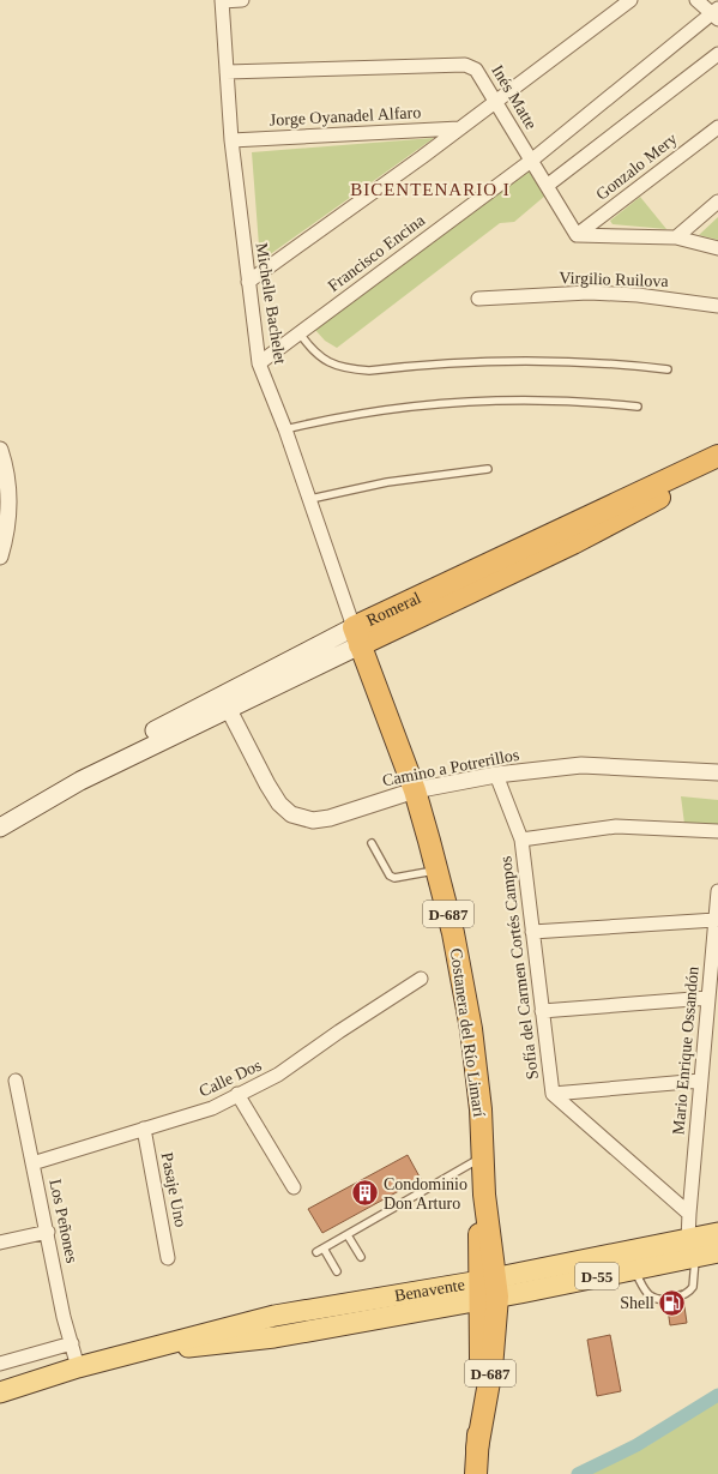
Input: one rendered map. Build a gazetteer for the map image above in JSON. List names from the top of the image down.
{
  "streets": {
    "highway": ["Romeral", "D-687", "Costanera del Río Limarí"],
    "main road": ["D-55", "Benavente"],
    "street": [
      "Inés Matte",
      "Jorge Oyanadel Alfaro",
      "Gonzalo Mery",
      "Francisco Encina",
      "Virgilio Ruilova",
      "Michelle Bachelet",
      "Camino a Potrerillos",
      "Sofía del Carmen Cortés Campos",
      "Mario Enrique Ossandón",
      "Calle Dos",
      "Pasaje Uno",
      "Los Peñones"
    ]
  },
  "crossings": [
    ["Inés Matte", "Gonzalo Mery"],
    ["Inés Matte", "Francisco Encina"],
    ["Inés Matte", "Michelle Bachelet"],
    ["Jorge Oyanadel Alfaro", "Michelle Bachelet"],
    ["Francisco Encina", "Michelle Bachelet"],
    ["Michelle Bachelet", "Romeral"],
    ["Michelle Bachelet", "Costanera del Río Limarí"],
    ["Romeral", "Camino a Potrerillos"],
    ["Romeral", "Costanera del Río Limarí"],
    ["Camino a Potrerillos", "Sofía del Carmen Cortés Campos"],
    ["Camino a Potrerillos", "Costanera del Río Limarí"],
    ["Sofía del Carmen Cortés Campos", "Mario Enrique Ossandón"],
    ["Costanera del Río Limarí", "Benavente"],
    ["Mario Enrique Ossandón", "Benavente"],
    ["Calle Dos", "Pasaje Uno"],
    ["Calle Dos", "Los Peñones"],
    ["Los Peñones", "Benavente"]
  ],
  "districts": ["BICENTENARIO I"],
  "places": {
    "building": ["Condominio Don Arturo"],
    "fuel station": ["Shell"]
  }
}
